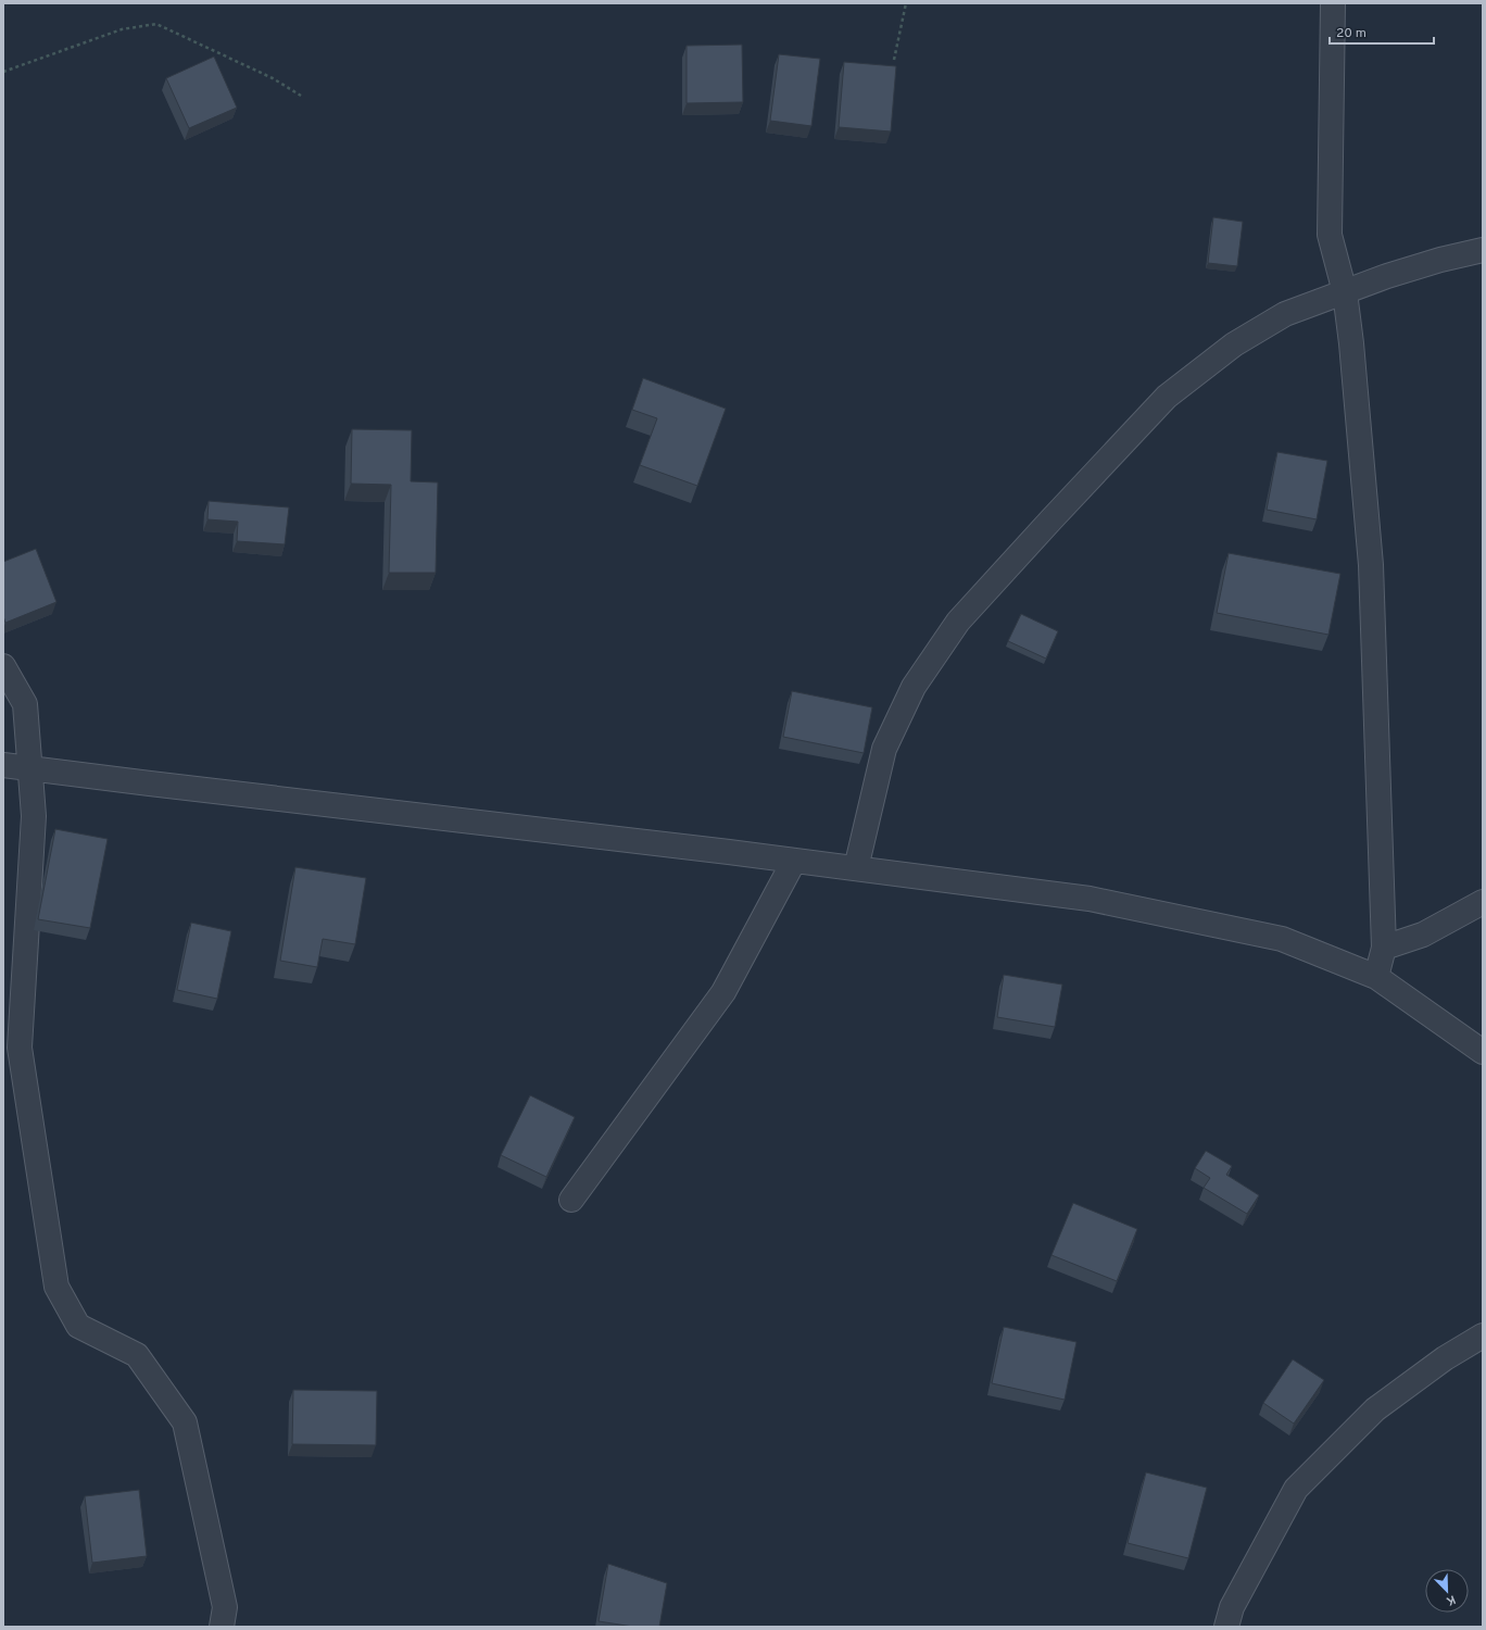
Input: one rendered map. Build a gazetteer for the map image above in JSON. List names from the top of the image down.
{
  "scale_bar": "20 m",
  "north": "bottom right"
}
